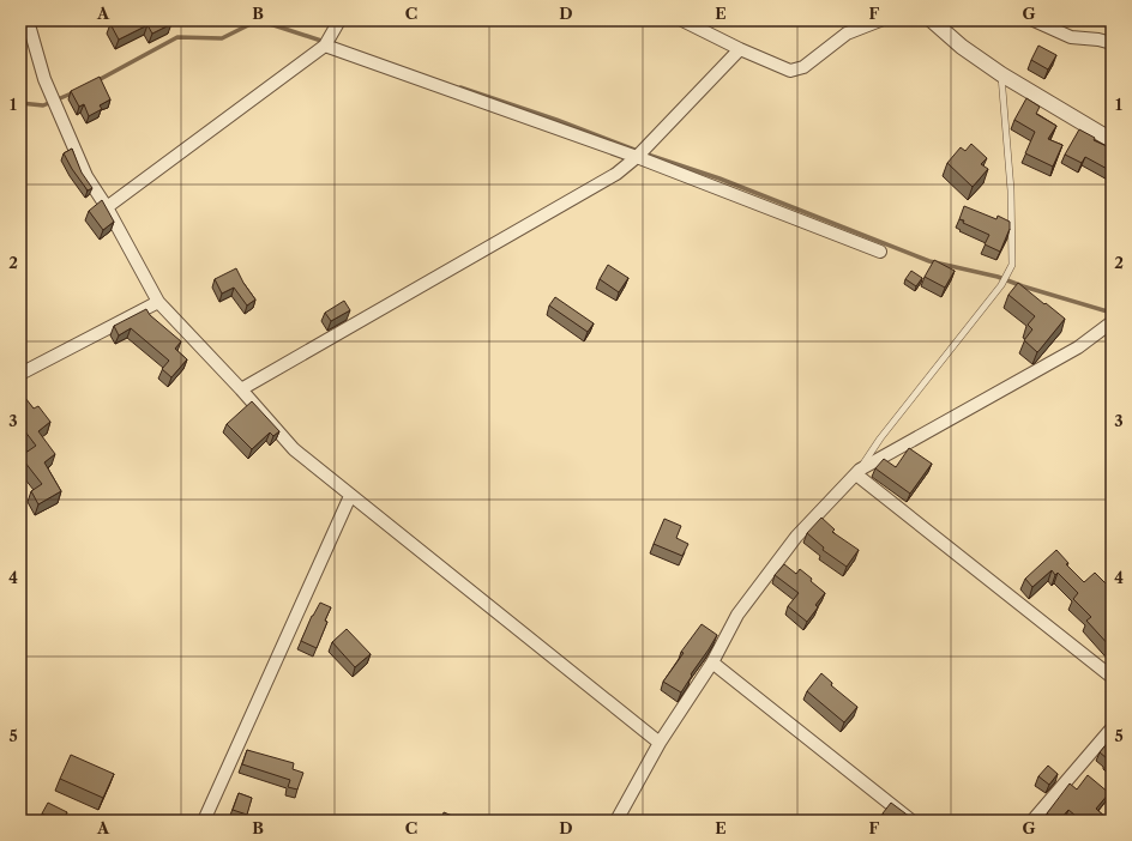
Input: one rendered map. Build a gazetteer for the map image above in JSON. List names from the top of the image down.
{
  "grid": {
    "columns": [
      "A",
      "B",
      "C",
      "D",
      "E",
      "F",
      "G"
    ],
    "rows": [
      "1",
      "2",
      "3",
      "4",
      "5"
    ]
  }
}
